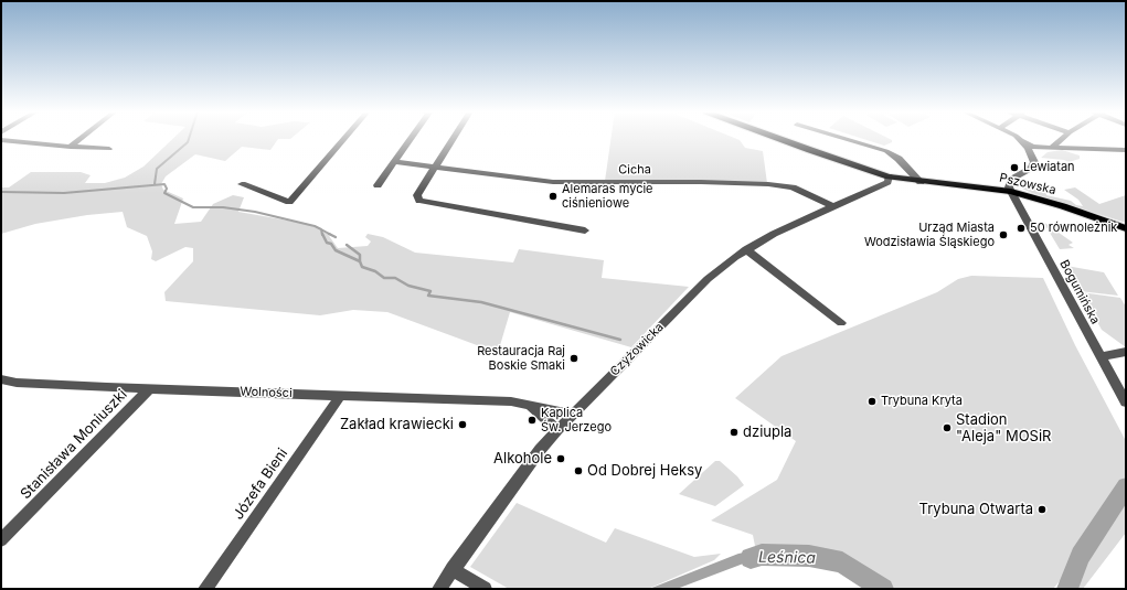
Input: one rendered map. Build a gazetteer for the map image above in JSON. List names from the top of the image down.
{
  "streets": {
    "main road": ["Pszowska"],
    "street": [
      "Cicha",
      "Bogumińska",
      "Czyżowicka",
      "Wolności",
      "Stanisława Moniuszki",
      "Józefa Bieni"
    ]
  },
  "crossings": [
    ["Cicha", "Czyżowicka"],
    ["Pszowska", "Bogumińska"],
    ["Pszowska", "Czyżowicka"],
    ["Czyżowicka", "Wolności"],
    ["Wolności", "Stanisława Moniuszki"],
    ["Wolności", "Józefa Bieni"]
  ],
  "water": ["Leśnica"],
  "places": [
    "Lewiatan",
    "Alemaras mycie ciśnieniowe",
    "50 równoleżnik",
    "Urząd Miasta Wodzisławia Śląskiego",
    "Restauracja Raj Boskie Smaki",
    "Trybuna Kryta",
    "Kaplica Św. Jerzego",
    "Zakład krawiecki",
    "Stadion \"Aleja\" MOSiR",
    "dziupla",
    "Alkohole",
    "Od Dobrej Heksy",
    "Trybuna Otwarta"
  ]
}
